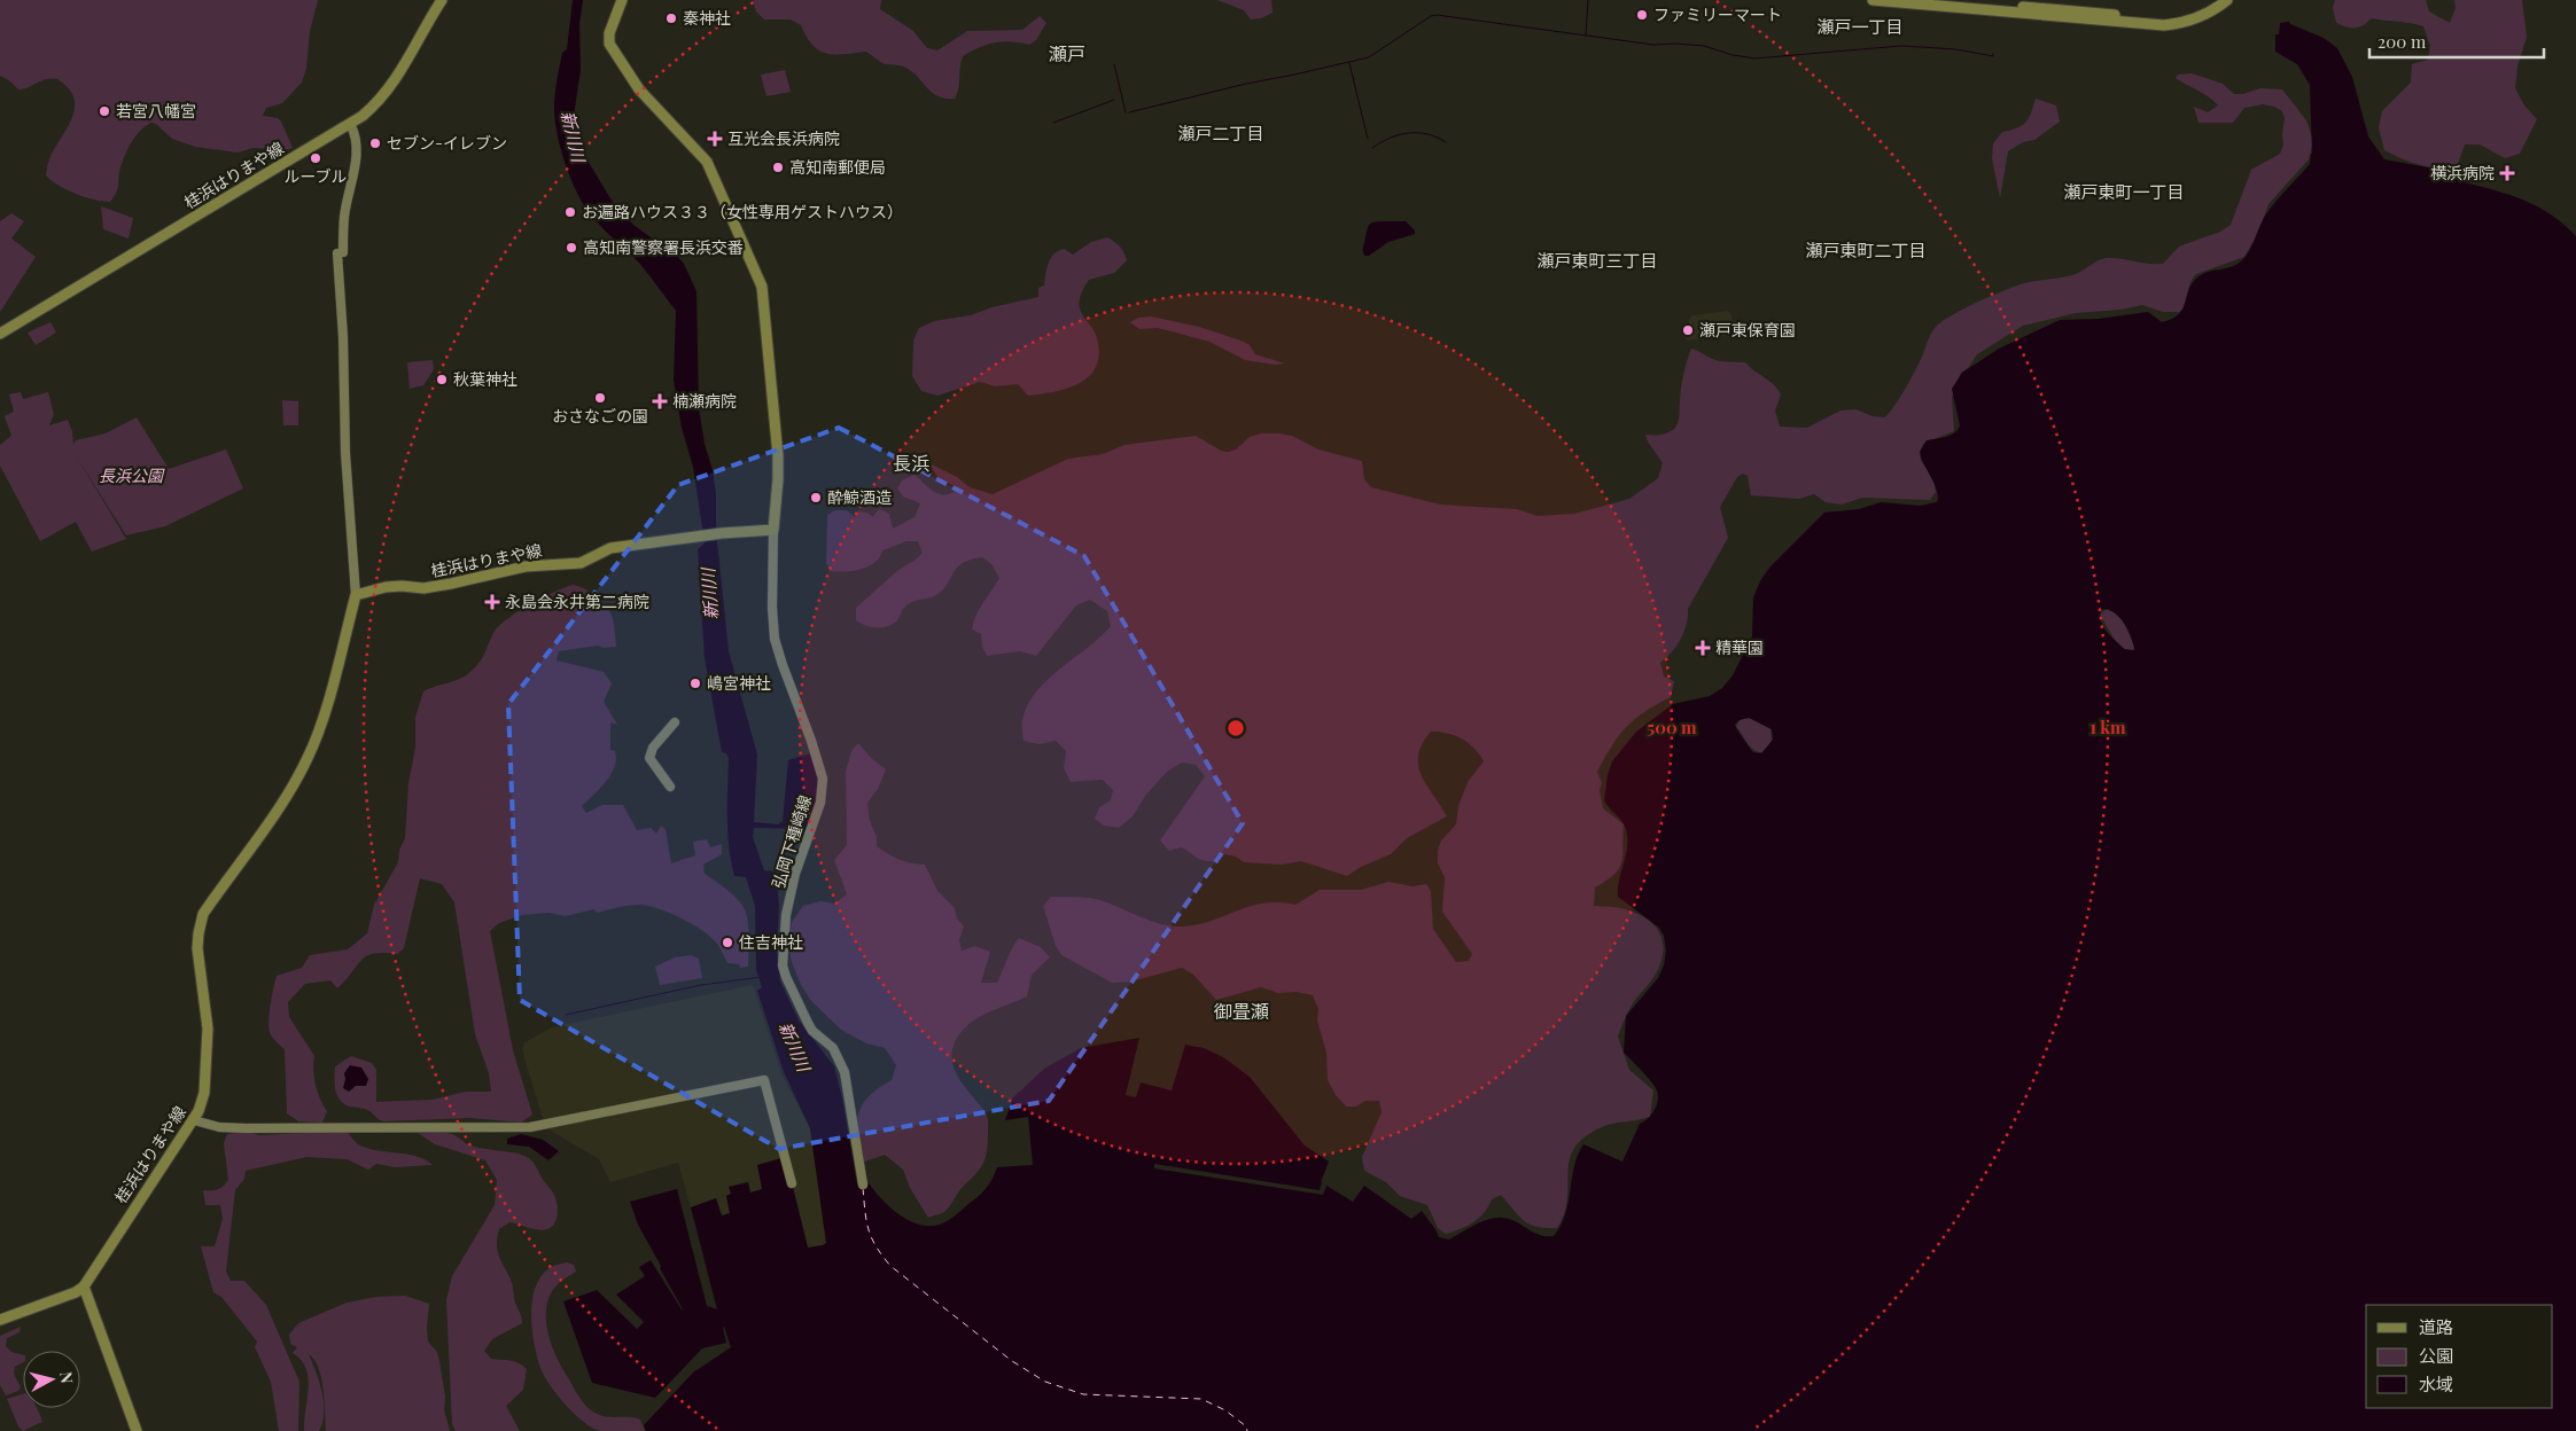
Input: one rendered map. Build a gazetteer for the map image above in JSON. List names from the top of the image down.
{
  "streets": {
    "main road": ["桂浜はりまや線"],
    "street": ["弘岡下種崎線"]
  },
  "crossings": [
    ["桂浜はりまや線", "弘岡下種崎線"]
  ],
  "districts": [
    "瀬戸一丁目",
    "瀬戸",
    "瀬戸二丁目",
    "瀬戸東町一丁目",
    "瀬戸東町二丁目",
    "瀬戸東町三丁目",
    "長浜",
    "御畳瀬"
  ],
  "water": ["新川川"],
  "parks": ["長浜公園"],
  "places": {
    "other": [
      "ファミリーマート",
      "秦神社",
      "若宮八幡宮",
      "セブン-イレブン",
      "ルーブル",
      "高知南郵便局",
      "お遍路ハウス３３（女性専用ゲストハウス）",
      "高知南警察署長浜交番",
      "瀬戸東保育園",
      "秋葉神社",
      "おさなごの園",
      "酔鯨酒造",
      "嶋宮神社",
      "住吉神社"
    ],
    "health": [
      "互光会長浜病院",
      "横浜病院",
      "楠瀬病院",
      "永島会永井第二病院",
      "精華園"
    ]
  },
  "legend": ["道路", "公園", "水域"],
  "scale_bar": "200 m",
  "north": "right",
  "rings": ["500 m", "1 km"]
}
